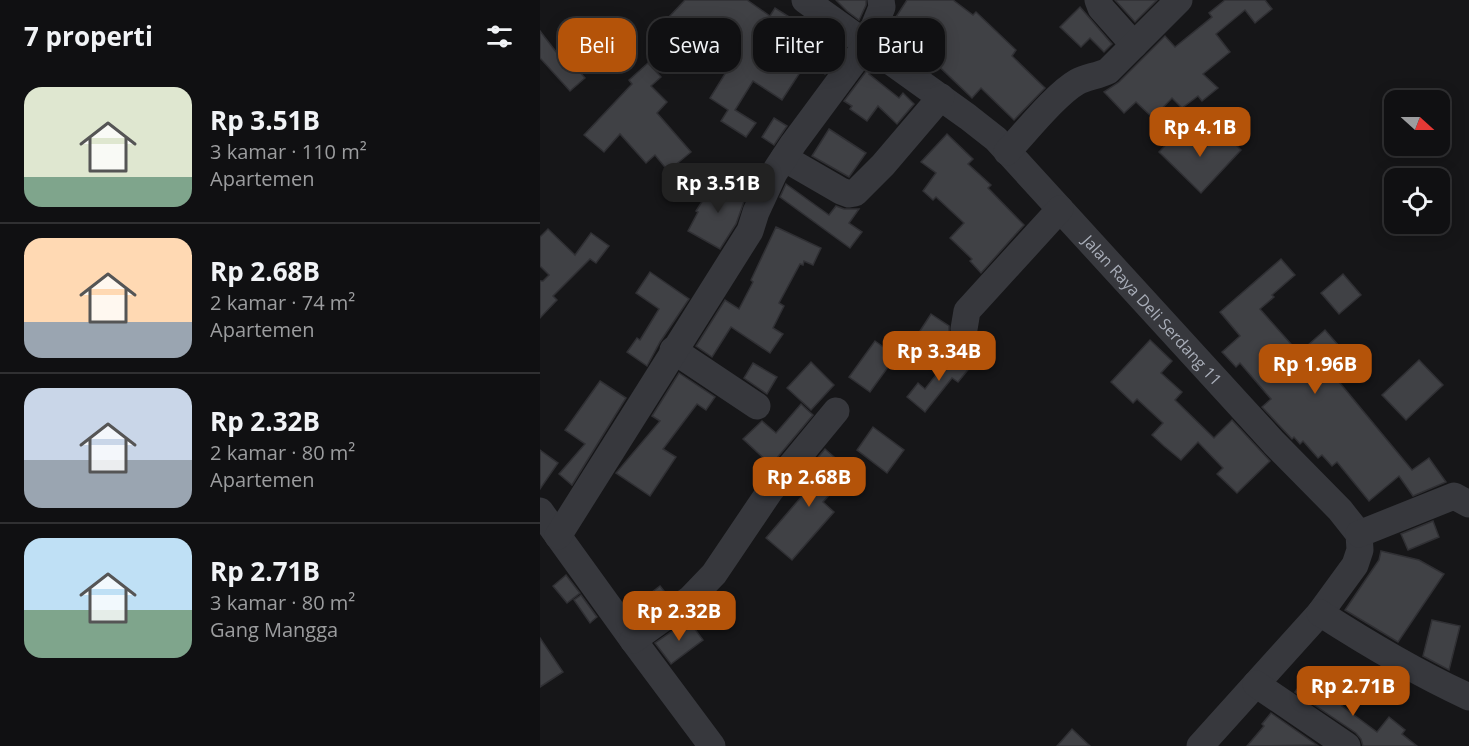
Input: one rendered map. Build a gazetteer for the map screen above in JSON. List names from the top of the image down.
{
  "streets": {
    "street": ["Jalan Raya Deli Serdang 11"]
  },
  "north": "right",
  "page": {
    "heading": "7 properti",
    "chip": [
      "Beli",
      "Sewa",
      "Filter",
      "Baru"
    ],
    "list": [
      {
        "name": "Rp 3.51B",
        "note": "3 kamar · 110 m² · Apartemen"
      },
      {
        "name": "Rp 2.68B",
        "note": "2 kamar · 74 m² · Apartemen"
      },
      {
        "name": "Rp 2.32B",
        "note": "2 kamar · 80 m² · Apartemen"
      },
      {
        "name": "Rp 2.71B",
        "note": "3 kamar · 80 m² · Gang Mangga"
      }
    ],
    "price": [
      "Rp 4.1B",
      "Rp 3.51B",
      "Rp 3.34B",
      "Rp 1.96B",
      "Rp 2.68B",
      "Rp 2.32B",
      "Rp 2.71B"
    ]
  }
}
